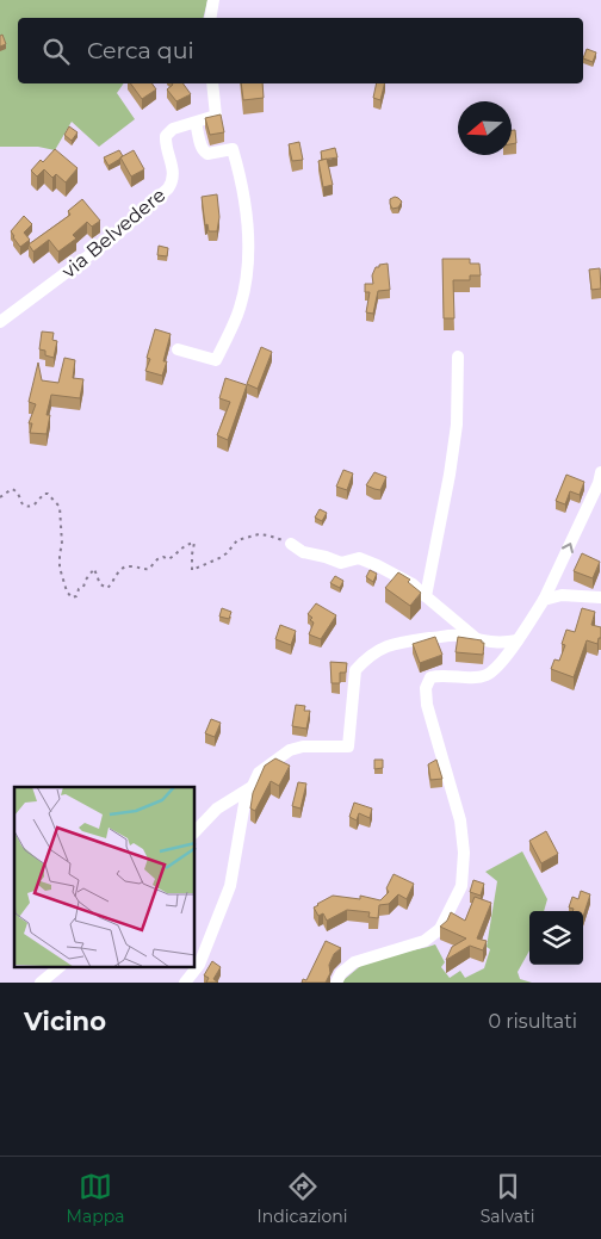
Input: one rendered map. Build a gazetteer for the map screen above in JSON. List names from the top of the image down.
{
  "streets": {
    "street": ["via Belvedere"]
  },
  "north": "left",
  "page": {
    "search": "Cerca qui",
    "heading": ["Vicino", "0 risultati"],
    "nav": ["Mappa", "Indicazioni", "Salvati"]
  }
}
